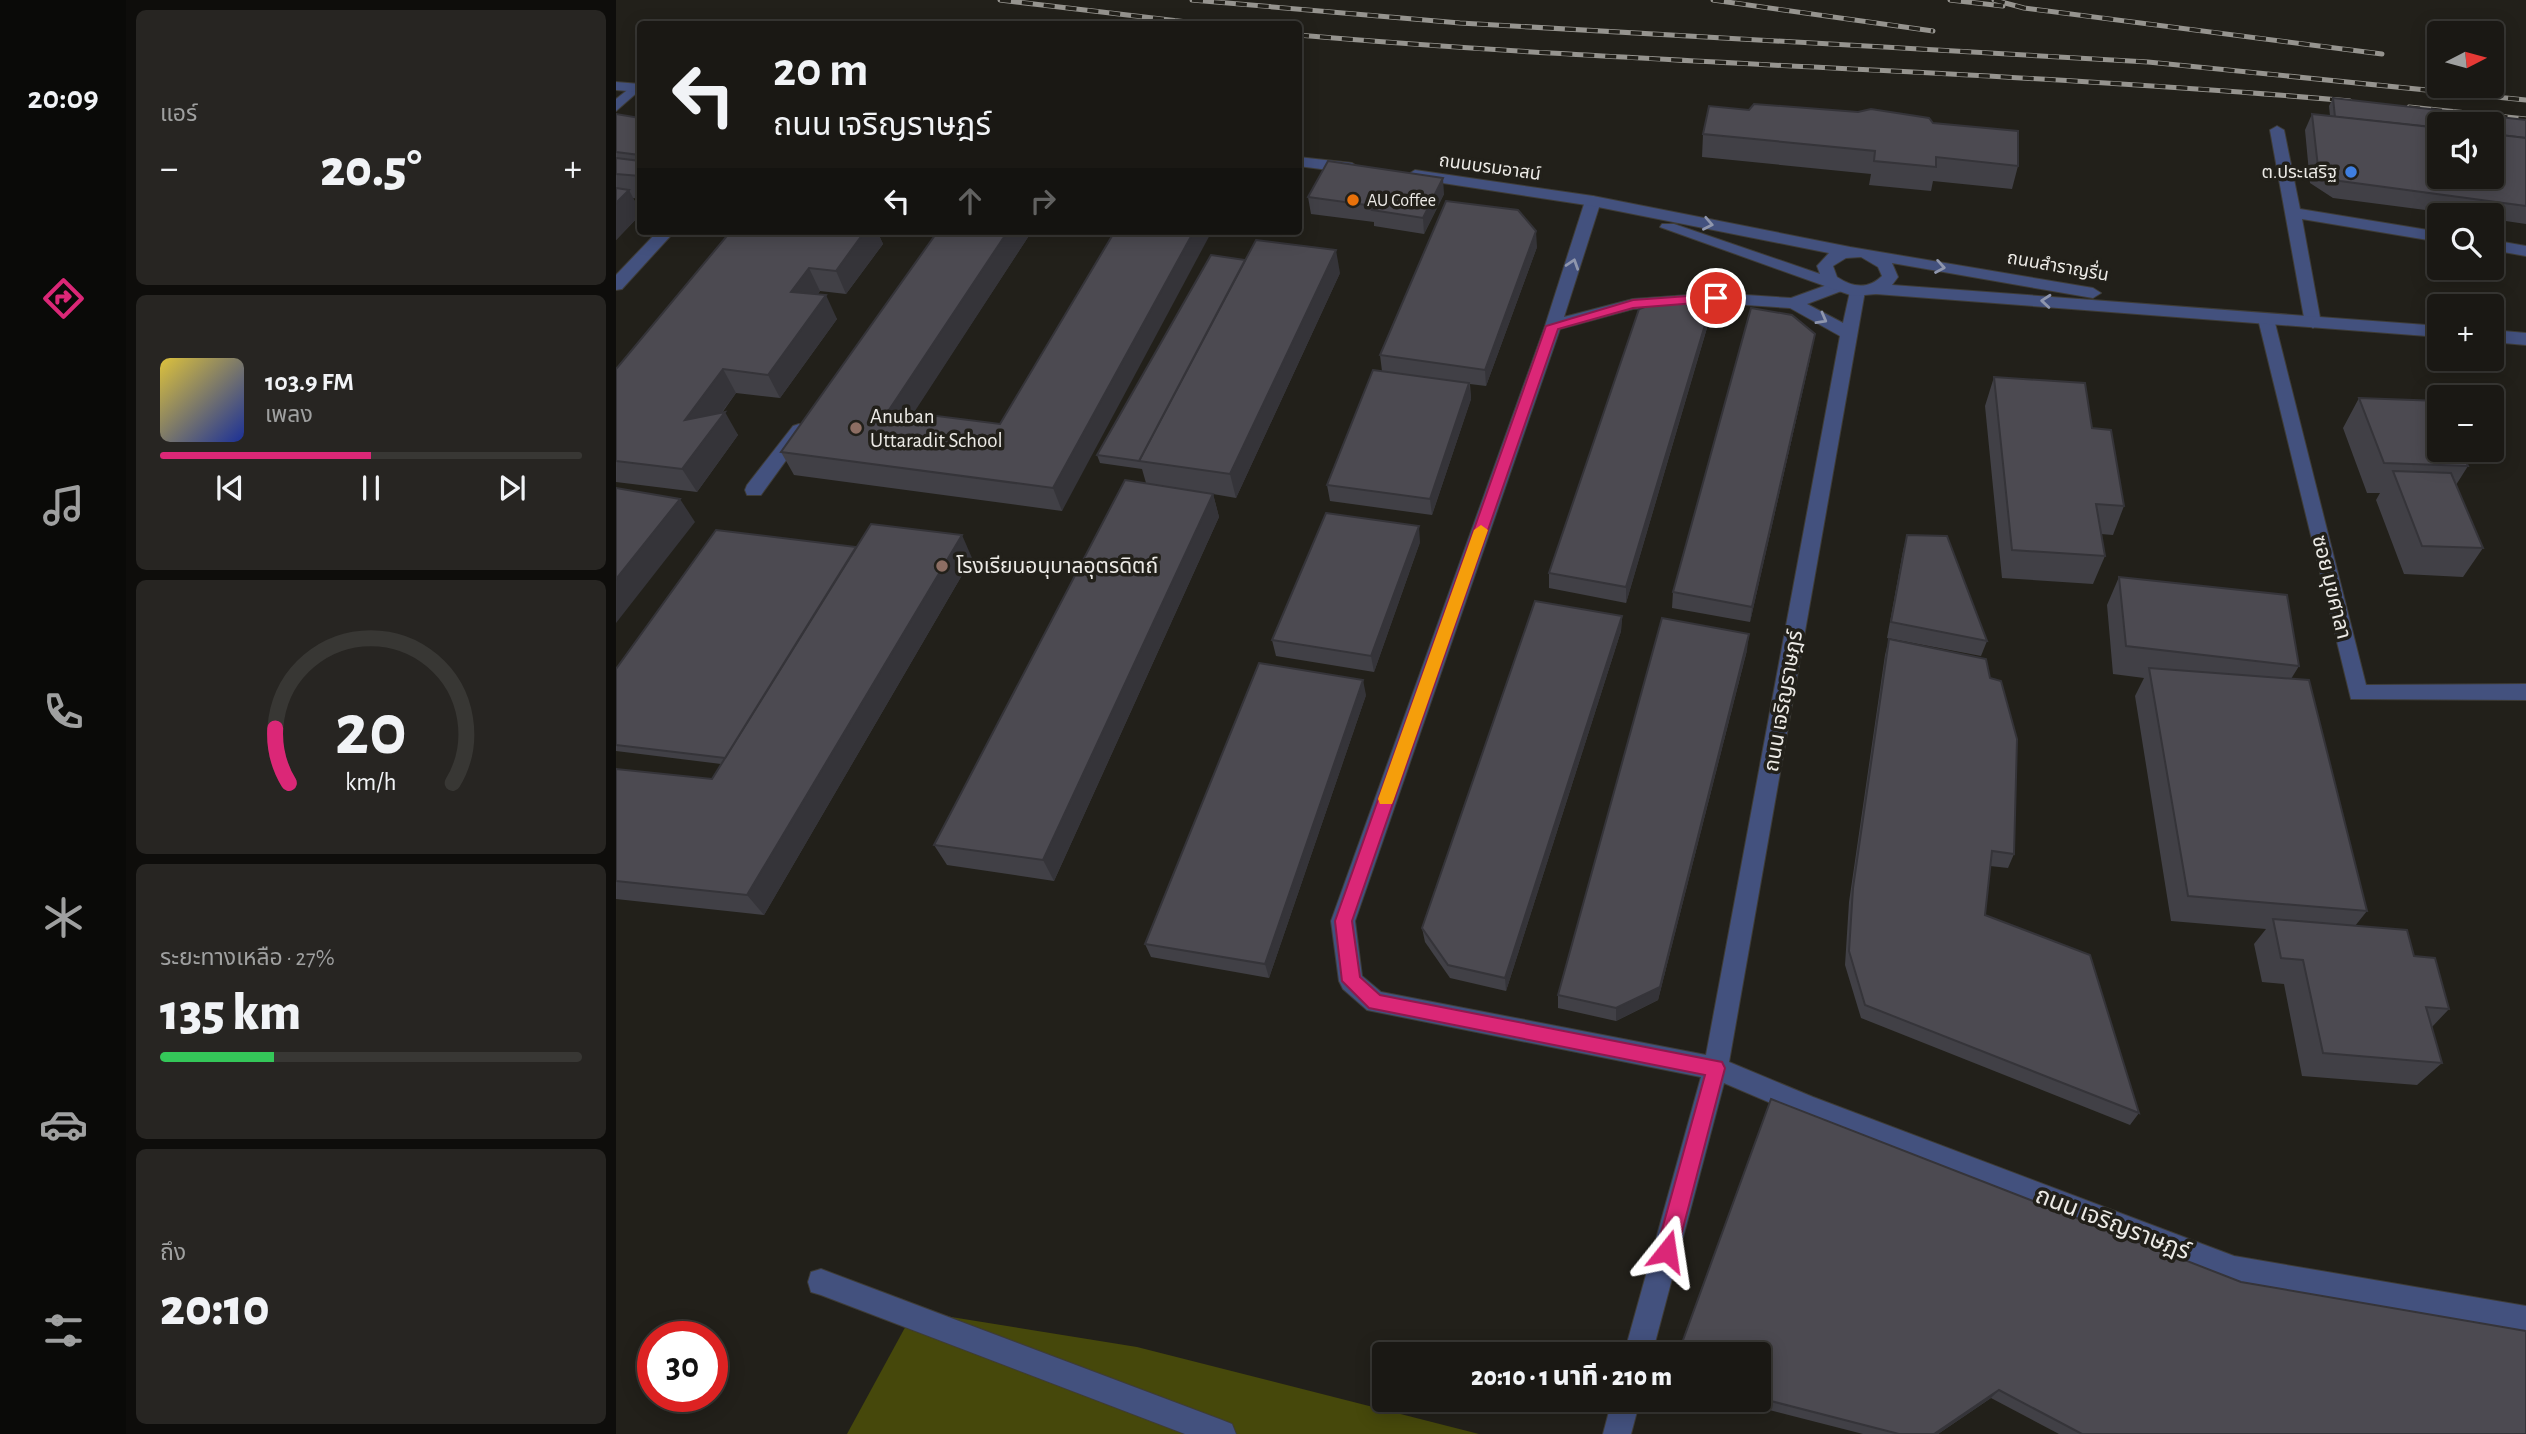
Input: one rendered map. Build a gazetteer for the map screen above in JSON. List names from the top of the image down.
{
  "streets": {
    "street": [
      "ถนนบรมอาสน์",
      "ถนนสำราญรื่น",
      "ซอย มุขศาลา",
      "ถนน เจริญราษฎร์"
    ]
  },
  "crossings": [
    ["ถนนบรมอาสน์", "ถนนสำราญรื่น"],
    ["ถนนบรมอาสน์", "ถนน เจริญราษฎร์"],
    ["ถนนสำราญรื่น", "ซอย มุขศาลา"],
    ["ถนนสำราญรื่น", "ถนน เจริญราษฎร์"]
  ],
  "places": [
    "ต.ประเสริฐ",
    "AU Coffee",
    "Anuban Uttaradit School",
    "โรงเรียนอนุบาลอุตรดิตถ์"
  ],
  "north": "right",
  "page": {
    "tabs": "20:09",
    "tile": [
      "แอร์",
      ["ระยะทางเหลือ · 27%", "135 km"],
      ["ถึง", "20:10"]
    ],
    "map_buttons": ["+", "−"],
    "turn": ["20 m", "ถนน เจริญราษฎร์"],
    "heat": ["−", "20.5°", "+"],
    "song": ["103.9 FM", "เพลง"],
    "limit": "30",
    "trip": "20:10 · 1 นาที · 210 m",
    "gauge": ["20", "km/h"]
  }
}
